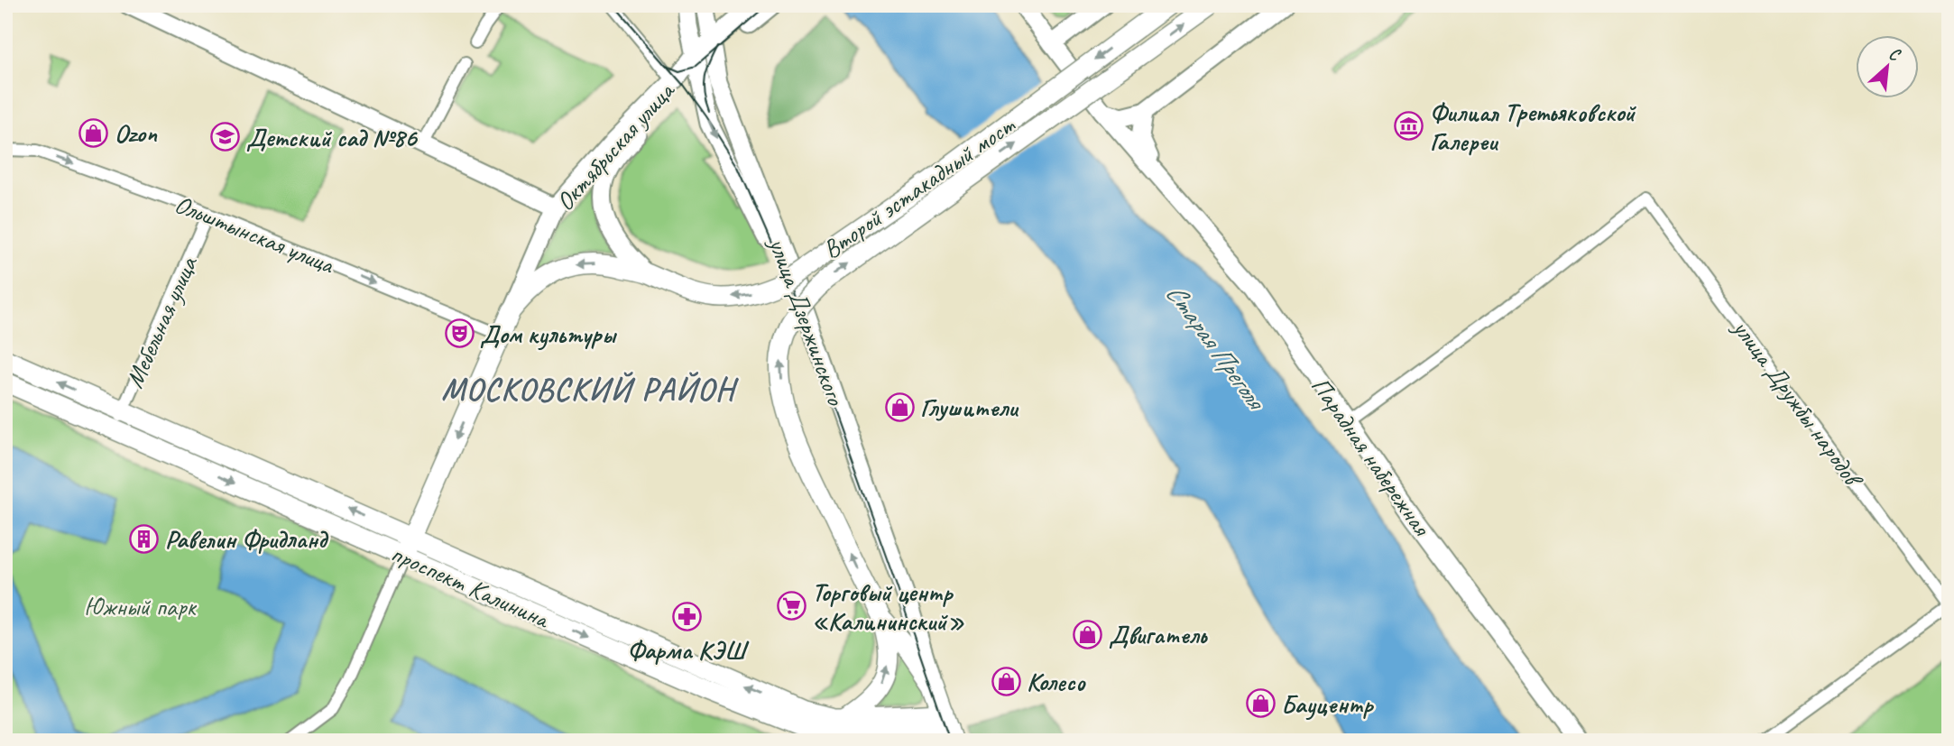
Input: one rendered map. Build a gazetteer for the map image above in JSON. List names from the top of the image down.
{
  "streets": {
    "main road": [
      "Октябрьская улица",
      "Второй эстакадный мост",
      "улица Дзержинского",
      "Парадная набережная",
      "проспект Калинина"
    ],
    "street": ["Ольштынская улица", "Мебельная улица", "улица Дружбы народов"]
  },
  "crossings": [
    ["Октябрьская улица", "Второй эстакадный мост"],
    ["Октябрьская улица", "Ольштынская улица"],
    ["Октябрьская улица", "улица Дзержинского"],
    ["Октябрьская улица", "проспект Калинина"],
    ["Второй эстакадный мост", "улица Дзержинского"],
    ["Ольштынская улица", "Мебельная улица"],
    ["улица Дзержинского", "проспект Калинина"],
    ["Мебельная улица", "проспект Калинина"],
    ["улица Дружбы народов", "Парадная набережная"]
  ],
  "one_way": ["Ольштынская улица"],
  "districts": ["МОСКОВСКИЙ РАЙОН"],
  "water": ["Старая Преголя"],
  "parks": ["Южный парк"],
  "places": {
    "museum": ["Филиал Третьяковской Галереи"],
    "shop": [
      "Ozon",
      "Глушители",
      "Двигатель",
      "Колесо",
      "Бауцентр"
    ],
    "school or university": ["Детский сад №86"],
    "theatre": ["Дом культуры"],
    "building": ["Равелин Фридланд"],
    "supermarket": ["Торговый центр «Калининский»"],
    "pharmacy": ["Фарма КЭШ"]
  },
  "north": "top right"
}
